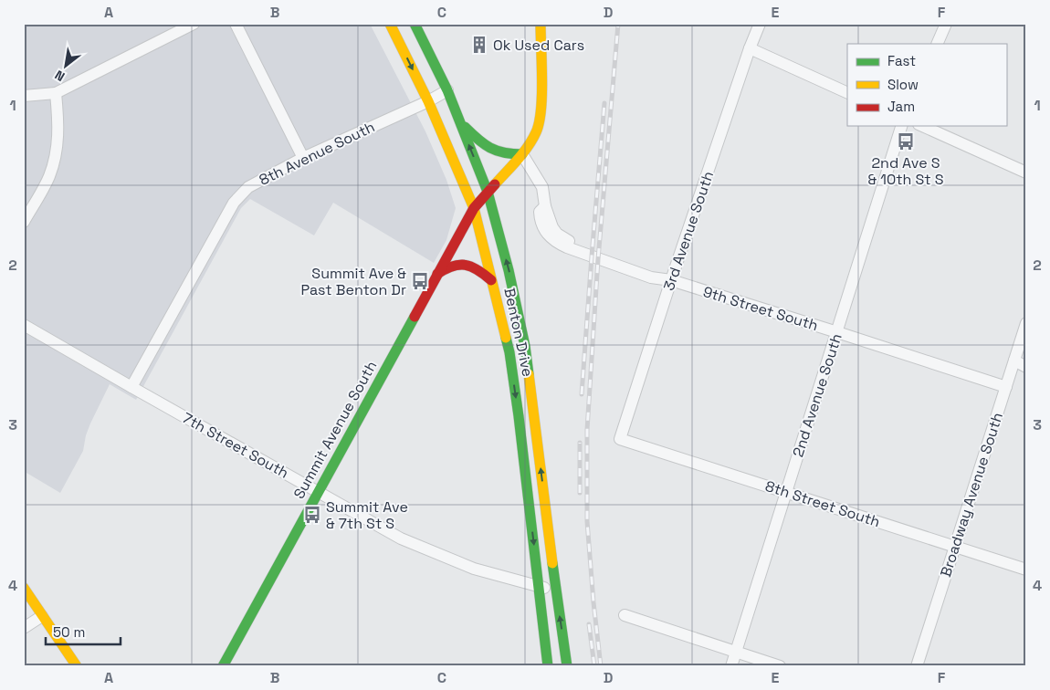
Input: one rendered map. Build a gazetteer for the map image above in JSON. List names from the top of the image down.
{
  "streets": {
    "main road": ["Benton Drive", "Summit Avenue South"],
    "street": [
      "8th Avenue South",
      "3rd Avenue South",
      "9th Street South",
      "2nd Avenue South",
      "7th Street South",
      "Broadway Avenue South",
      "8th Street South"
    ]
  },
  "crossings": [
    ["8th Avenue South", "Benton Drive"],
    ["8th Avenue South", "7th Street South"],
    ["3rd Avenue South", "9th Street South"],
    ["3rd Avenue South", "8th Street South"],
    ["9th Street South", "2nd Avenue South"],
    ["9th Street South", "Summit Avenue South"],
    ["9th Street South", "Broadway Avenue South"],
    ["Benton Drive", "Summit Avenue South"],
    ["Benton Drive", "7th Street South"],
    ["2nd Avenue South", "8th Street South"],
    ["Summit Avenue South", "7th Street South"],
    ["Broadway Avenue South", "8th Street South"]
  ],
  "places": {
    "building": ["Ok Used Cars"],
    "bus stop": ["2nd Ave S & 10th St S", "Summit Ave & Past Benton Dr", "Summit Ave & 7th St S"]
  },
  "legend": ["Fast", "Slow", "Jam"],
  "scale_bar": "50 m",
  "north": "bottom left",
  "grid": {
    "columns": [
      "A",
      "B",
      "C",
      "D",
      "E",
      "F"
    ],
    "rows": [
      "1",
      "2",
      "3",
      "4"
    ]
  }
}
